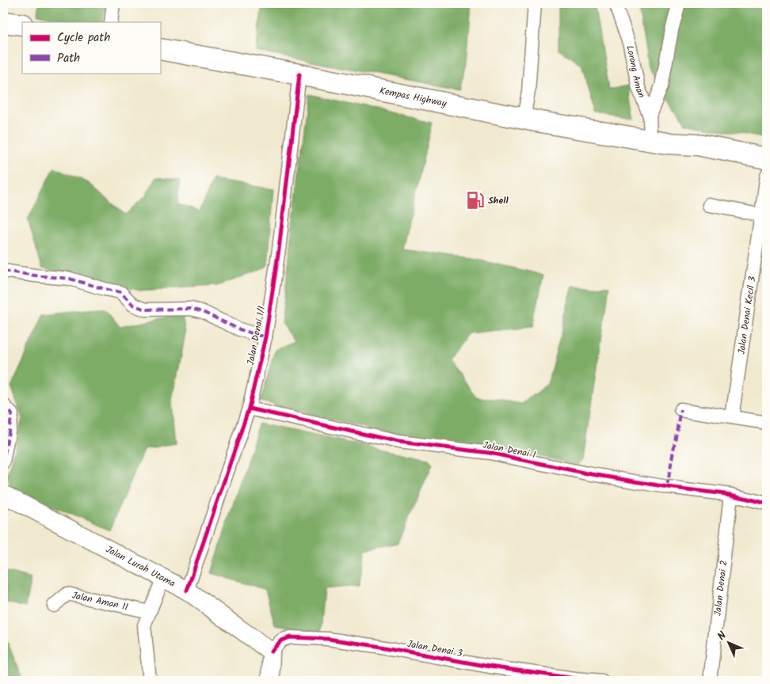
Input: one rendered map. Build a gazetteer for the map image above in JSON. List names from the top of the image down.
{
  "streets": {
    "main road": ["Kempas Highway"],
    "street": [
      "Lorong Aman",
      "Jalan Denai Kecil 3",
      "Jalan Denai 1/1",
      "Jalan Denai 1",
      "Jalan Lurah Utama",
      "Jalan Denai 2",
      "Jalan Aman 11",
      "Jalan Denai 3"
    ]
  },
  "crossings": [
    ["Lorong Aman", "Kempas Highway"],
    ["Kempas Highway", "Jalan Denai 1/1"],
    ["Jalan Denai 1/1", "Jalan Denai 1"],
    ["Jalan Denai 1/1", "Jalan Lurah Utama"],
    ["Jalan Denai 1", "Jalan Denai 2"],
    ["Jalan Lurah Utama", "Jalan Denai 3"]
  ],
  "places": {
    "fuel station": ["Shell"]
  },
  "legend": ["Cycle path", "Path"],
  "north": "top left"
}
